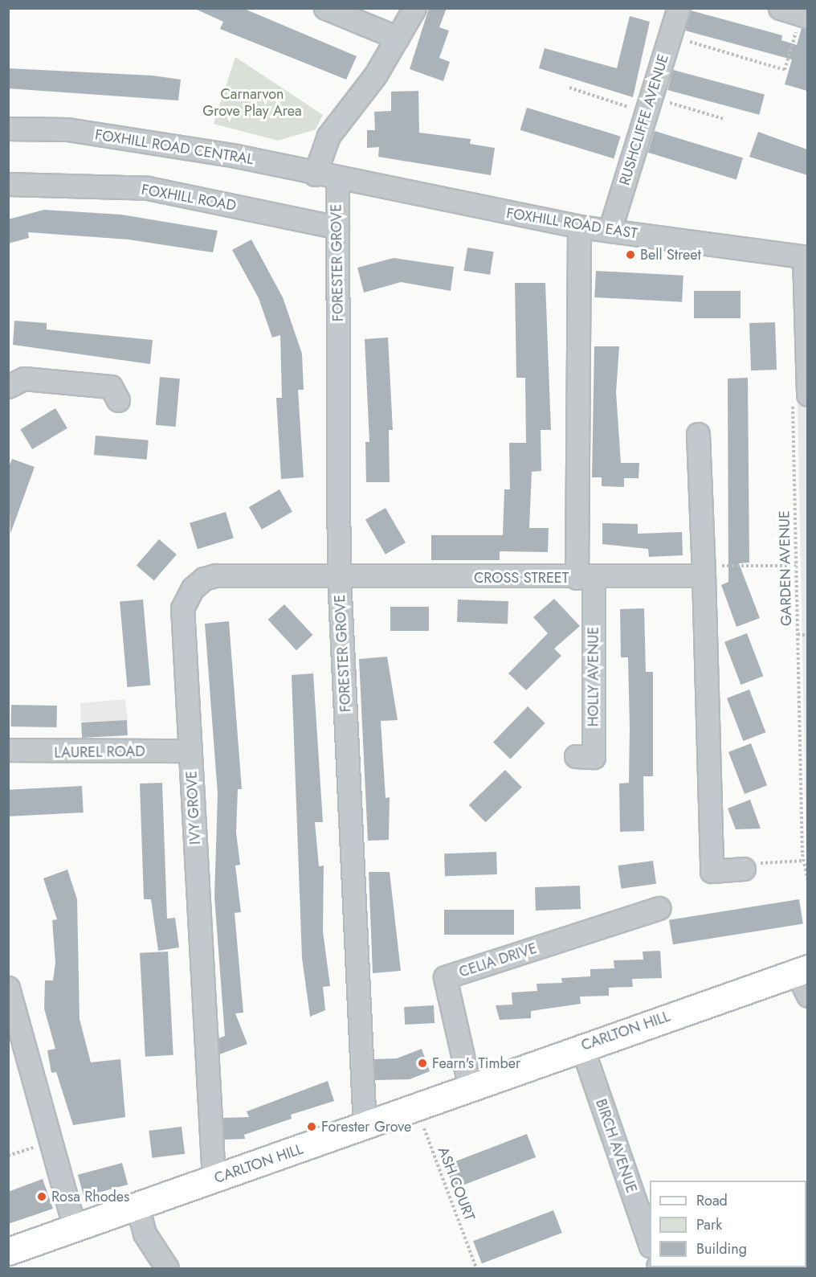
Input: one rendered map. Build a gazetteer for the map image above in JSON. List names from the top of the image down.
{
  "streets": {
    "main road": ["CARLTON HILL"],
    "street": [
      "RUSHCLIFFE AVENUE",
      "FOXHILL ROAD CENTRAL",
      "FOXHILL ROAD",
      "FOXHILL ROAD EAST",
      "FORESTER GROVE",
      "CROSS STREET",
      "HOLLY AVENUE",
      "LAUREL ROAD",
      "IVY GROVE",
      "CELIA DRIVE",
      "BIRCH AVENUE"
    ],
    "path": ["GARDEN AVENUE", "ASH COURT"]
  },
  "crossings": [
    ["RUSHCLIFFE AVENUE", "FOXHILL ROAD EAST"],
    ["FOXHILL ROAD CENTRAL", "FOXHILL ROAD EAST"],
    ["FOXHILL ROAD CENTRAL", "FORESTER GROVE"],
    ["FOXHILL ROAD", "FORESTER GROVE"],
    ["FOXHILL ROAD EAST", "FORESTER GROVE"],
    ["FORESTER GROVE", "CROSS STREET"],
    ["FORESTER GROVE", "IVY GROVE"],
    ["FORESTER GROVE", "CARLTON HILL"],
    ["CROSS STREET", "HOLLY AVENUE"],
    ["CROSS STREET", "IVY GROVE"],
    ["LAUREL ROAD", "IVY GROVE"],
    ["IVY GROVE", "CARLTON HILL"],
    ["CELIA DRIVE", "CARLTON HILL"],
    ["CARLTON HILL", "BIRCH AVENUE"],
    ["CARLTON HILL", "ASH COURT"]
  ],
  "parks": ["Carnarvon Grove Play Area"],
  "places": [
    "Bell Street",
    "Fearn's Timber",
    "Forester Grove",
    "Rosa Rhodes"
  ],
  "legend": ["Road", "Park", "Building"]
}
